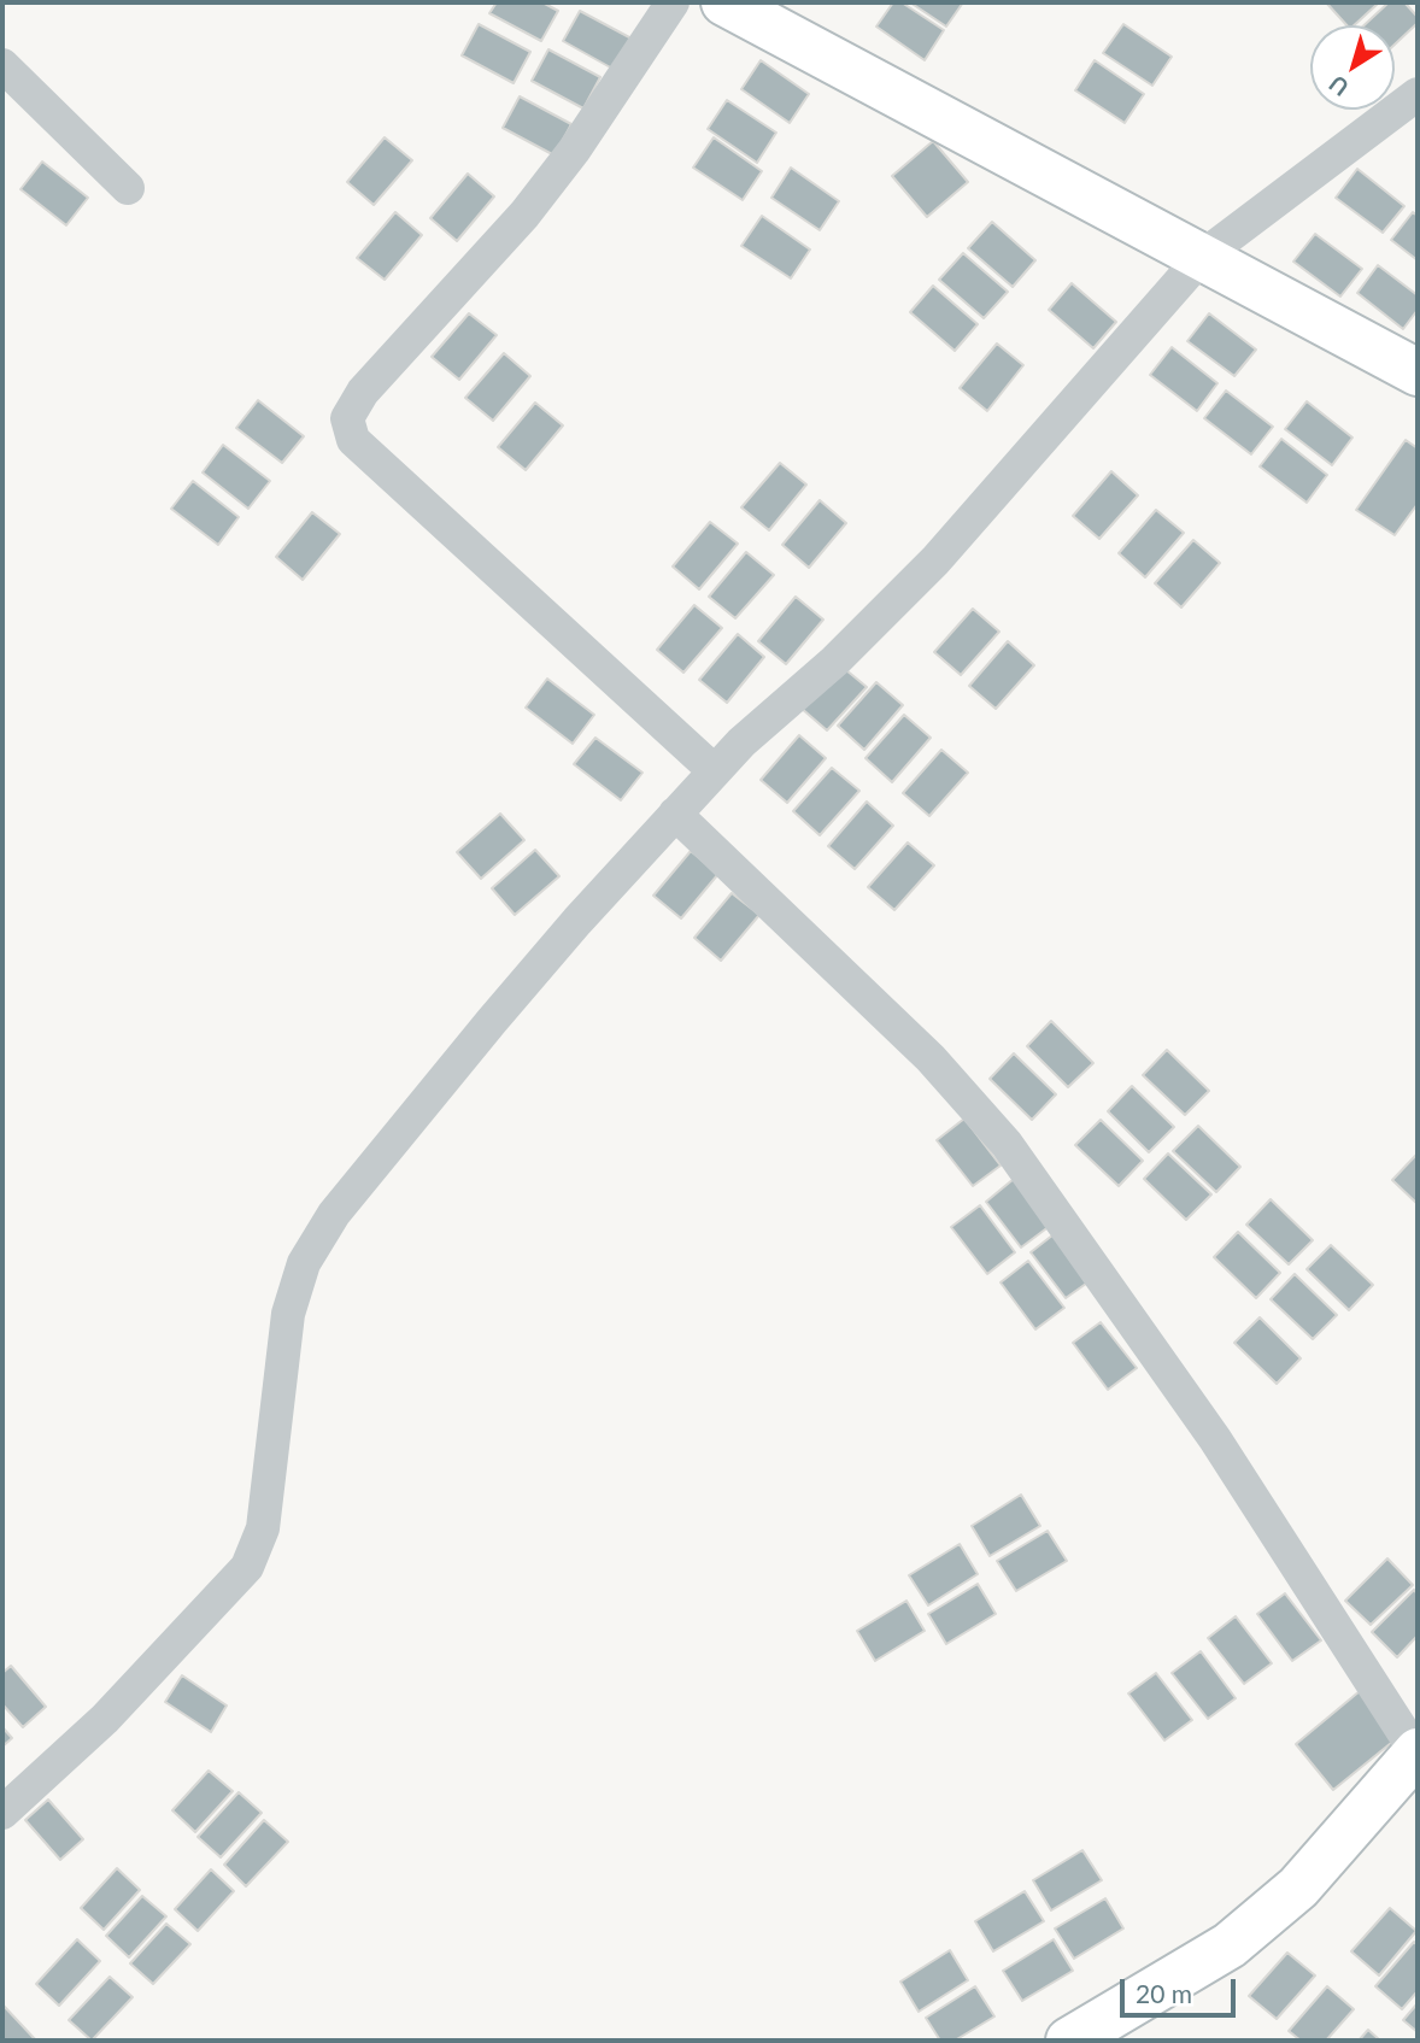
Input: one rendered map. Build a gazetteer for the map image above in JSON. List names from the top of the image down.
{
  "scale_bar": "20 m",
  "north": "bottom left"
}
